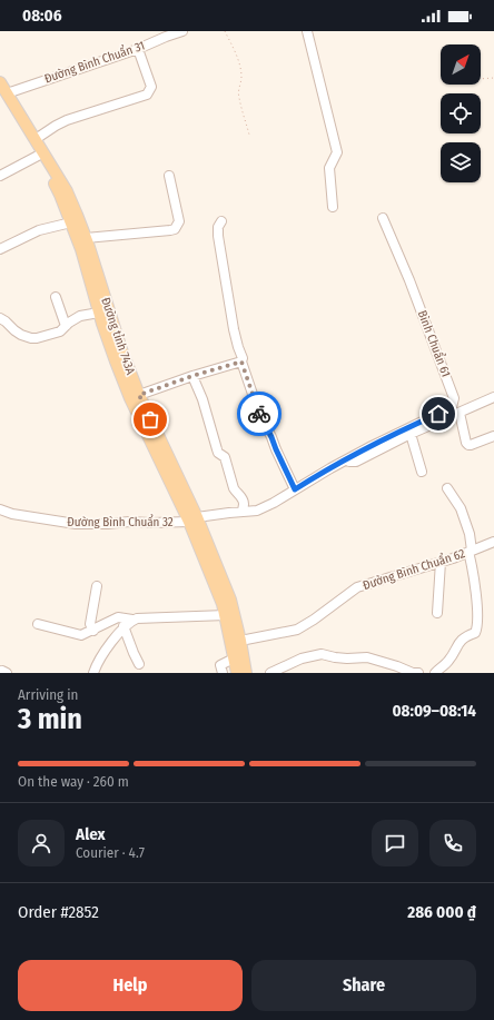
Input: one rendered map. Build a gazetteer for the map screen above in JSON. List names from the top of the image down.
{
  "streets": {
    "main road": ["Đường tỉnh 743A"],
    "street": [
      "Đường Bình Chuẩn 31",
      "Bình Chuẩn 61",
      "Đường Bình Chuẩn 32",
      "Đường Bình Chuẩn 62"
    ]
  },
  "crossings": [
    ["Đường Bình Chuẩn 31", "Đường tỉnh 743A"],
    ["Đường tỉnh 743A", "Bình Chuẩn 61"],
    ["Đường tỉnh 743A", "Đường Bình Chuẩn 32"],
    ["Đường tỉnh 743A", "Đường Bình Chuẩn 62"],
    ["Bình Chuẩn 61", "Đường Bình Chuẩn 32"]
  ],
  "north": "top right",
  "page": {
    "status": "08:06",
    "heading": ["3 min", "Arriving in", "08:09–08:14"],
    "panel": [
      "Alex",
      "Courier · 4.7",
      "Order #2852",
      "286 000 ₫"
    ],
    "bar": "On the way · 260 m",
    "buttons": ["Help", "Share"]
  }
}
